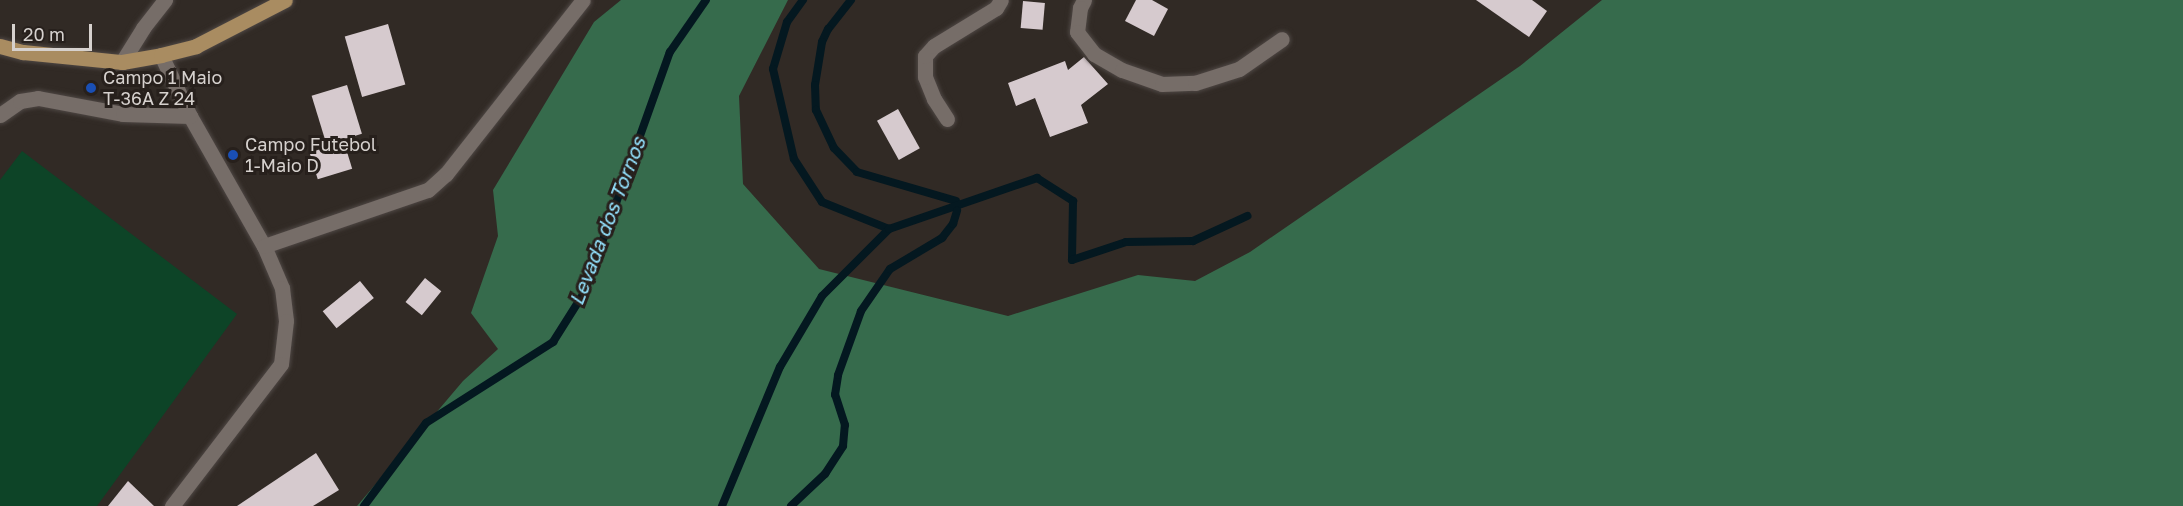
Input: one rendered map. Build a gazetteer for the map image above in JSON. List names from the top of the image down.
{
  "water": ["Levada dos Tornos"],
  "places": ["Campo 1 Maio T-36A Z 24", "Campo Futebol 1-Maio D"],
  "scale_bar": "20 m"
}
